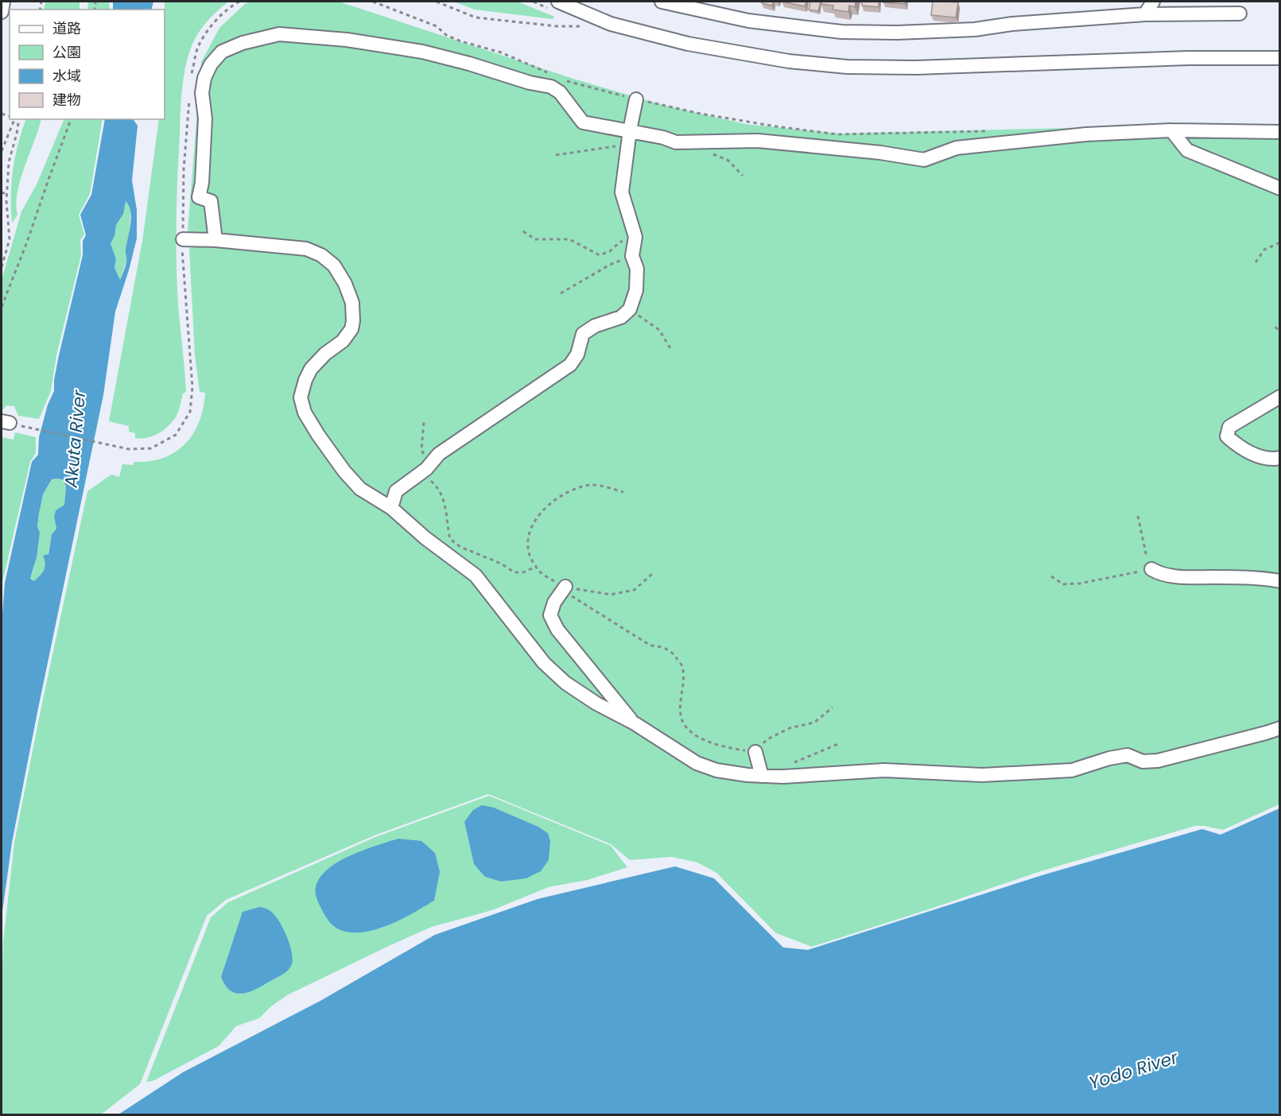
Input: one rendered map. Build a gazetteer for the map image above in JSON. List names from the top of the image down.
{
  "water": ["Akuta River", "Yodo River"],
  "legend": [
    "道路",
    "公園",
    "水域",
    "建物"
  ]
}
